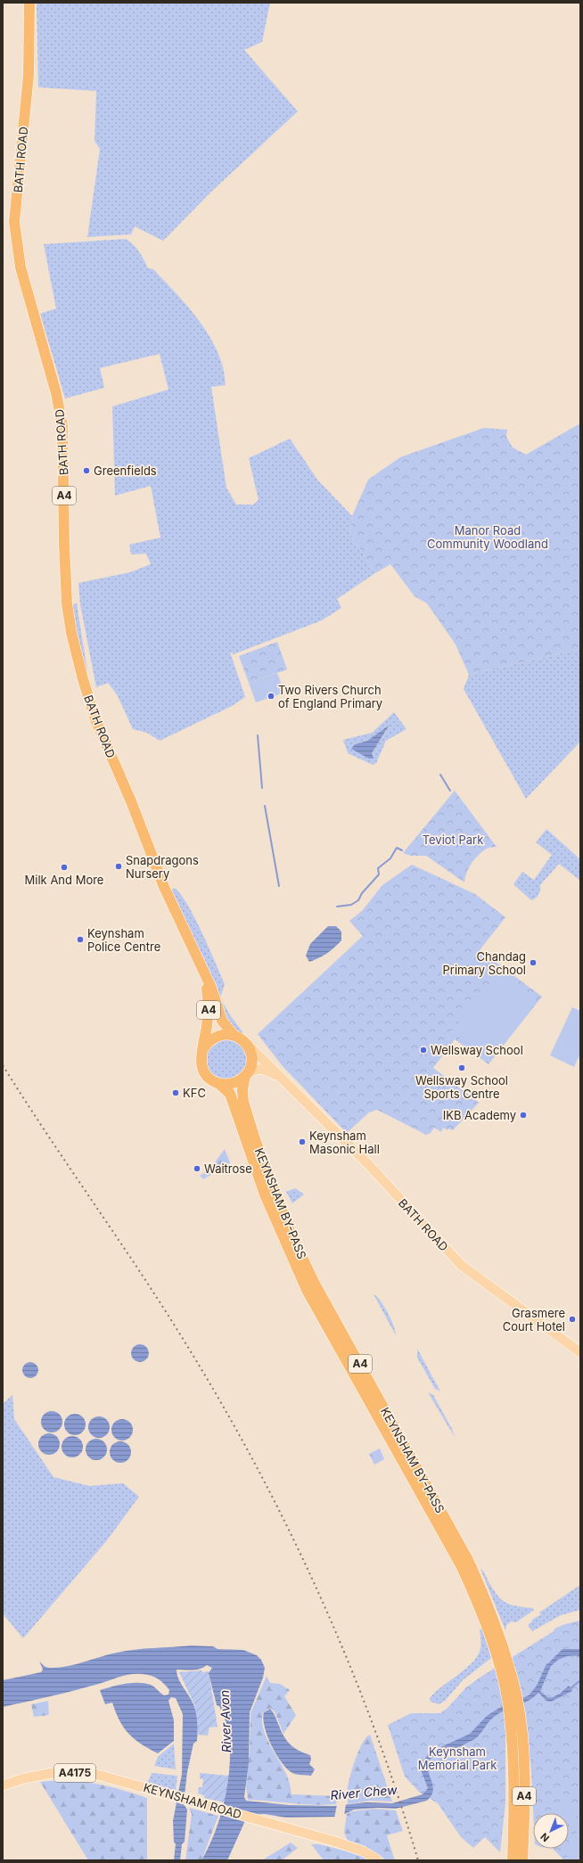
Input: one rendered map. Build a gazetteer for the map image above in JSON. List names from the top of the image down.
{
  "streets": {
    "highway": ["BATH ROAD", "A4", "KEYNSHAM BY-PASS"],
    "main road": ["A4175", "KEYNSHAM ROAD"]
  },
  "crossings": [
    ["BATH ROAD", "A4"],
    ["BATH ROAD", "KEYNSHAM BY-PASS"],
    ["A4", "KEYNSHAM BY-PASS"]
  ],
  "water": ["River Avon", "River Chew"],
  "parks": ["Manor Road Community Woodland", "Teviot Park", "Keynsham Memorial Park"],
  "places": [
    "Greenfields",
    "Two Rivers Church of England Primary",
    "Snapdragons Nursery",
    "Milk And More",
    "Keynsham Police Centre",
    "Chandag Primary School",
    "Wellsway School",
    "Wellsway School Sports Centre",
    "KFC",
    "IKB Academy",
    "Keynsham Masonic Hall",
    "Waitrose",
    "Grasmere Court Hotel"
  ],
  "north": "bottom left"
}
